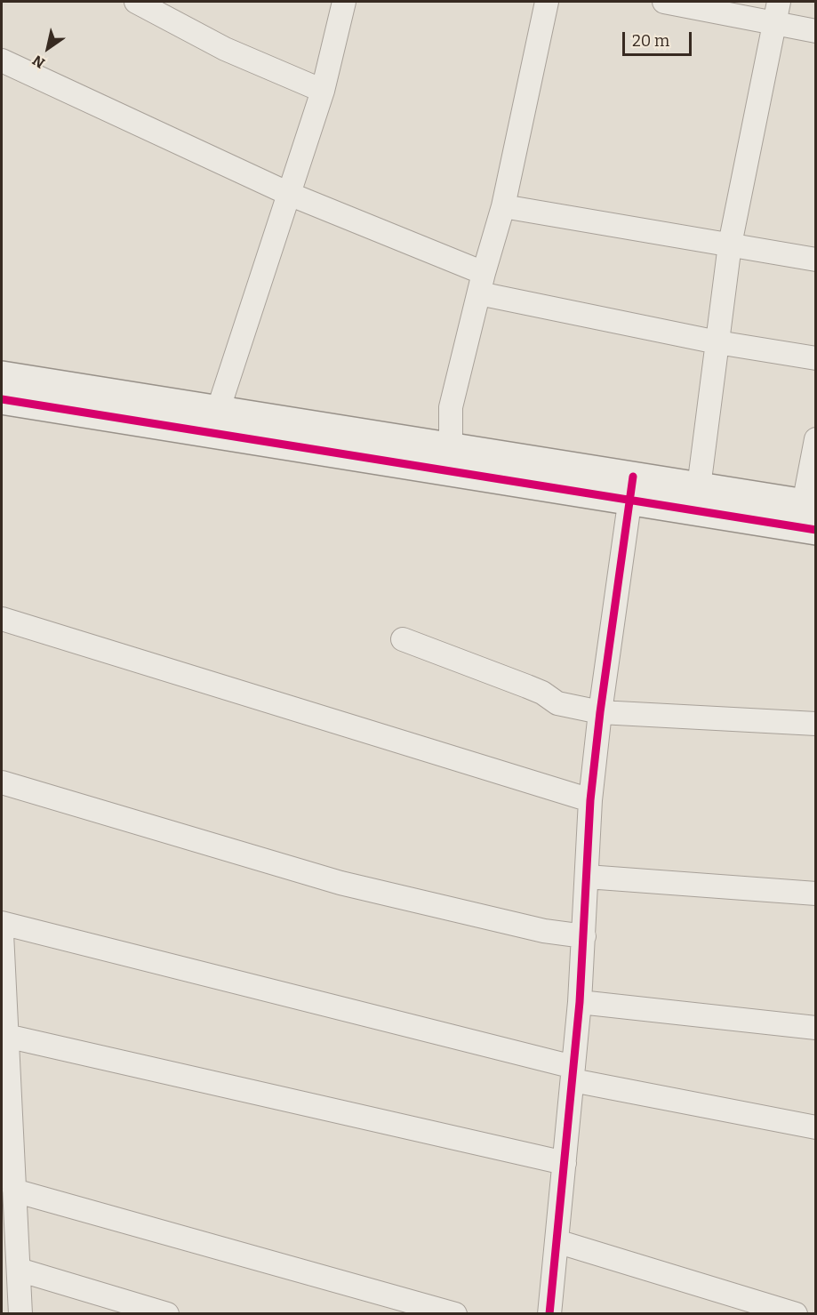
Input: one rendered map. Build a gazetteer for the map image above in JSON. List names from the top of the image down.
{
  "scale_bar": "20 m",
  "north": "bottom left"
}
